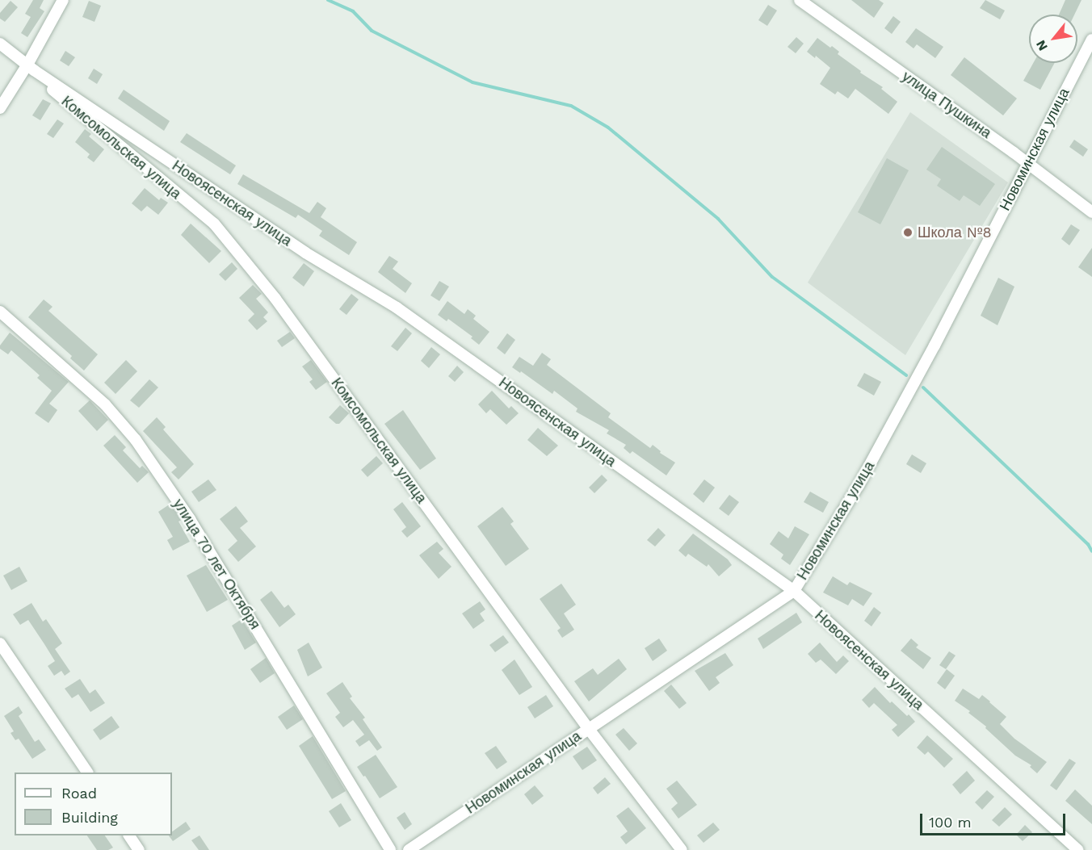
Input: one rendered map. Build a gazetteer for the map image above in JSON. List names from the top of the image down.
{
  "streets": {
    "street": [
      "улица Пушкина",
      "Комсомольская улица",
      "Новоминская улица",
      "Новоясенская улица",
      "улица 70 лет Октября"
    ]
  },
  "crossings": [
    ["улица Пушкина", "Новоминская улица"],
    ["Комсомольская улица", "Новоминская улица"],
    ["Комсомольская улица", "Новоясенская улица"],
    ["Новоминская улица", "Новоясенская улица"]
  ],
  "places": ["Школа №8"],
  "legend": ["Road", "Building"],
  "scale_bar": "100 m",
  "north": "bottom left"
}
